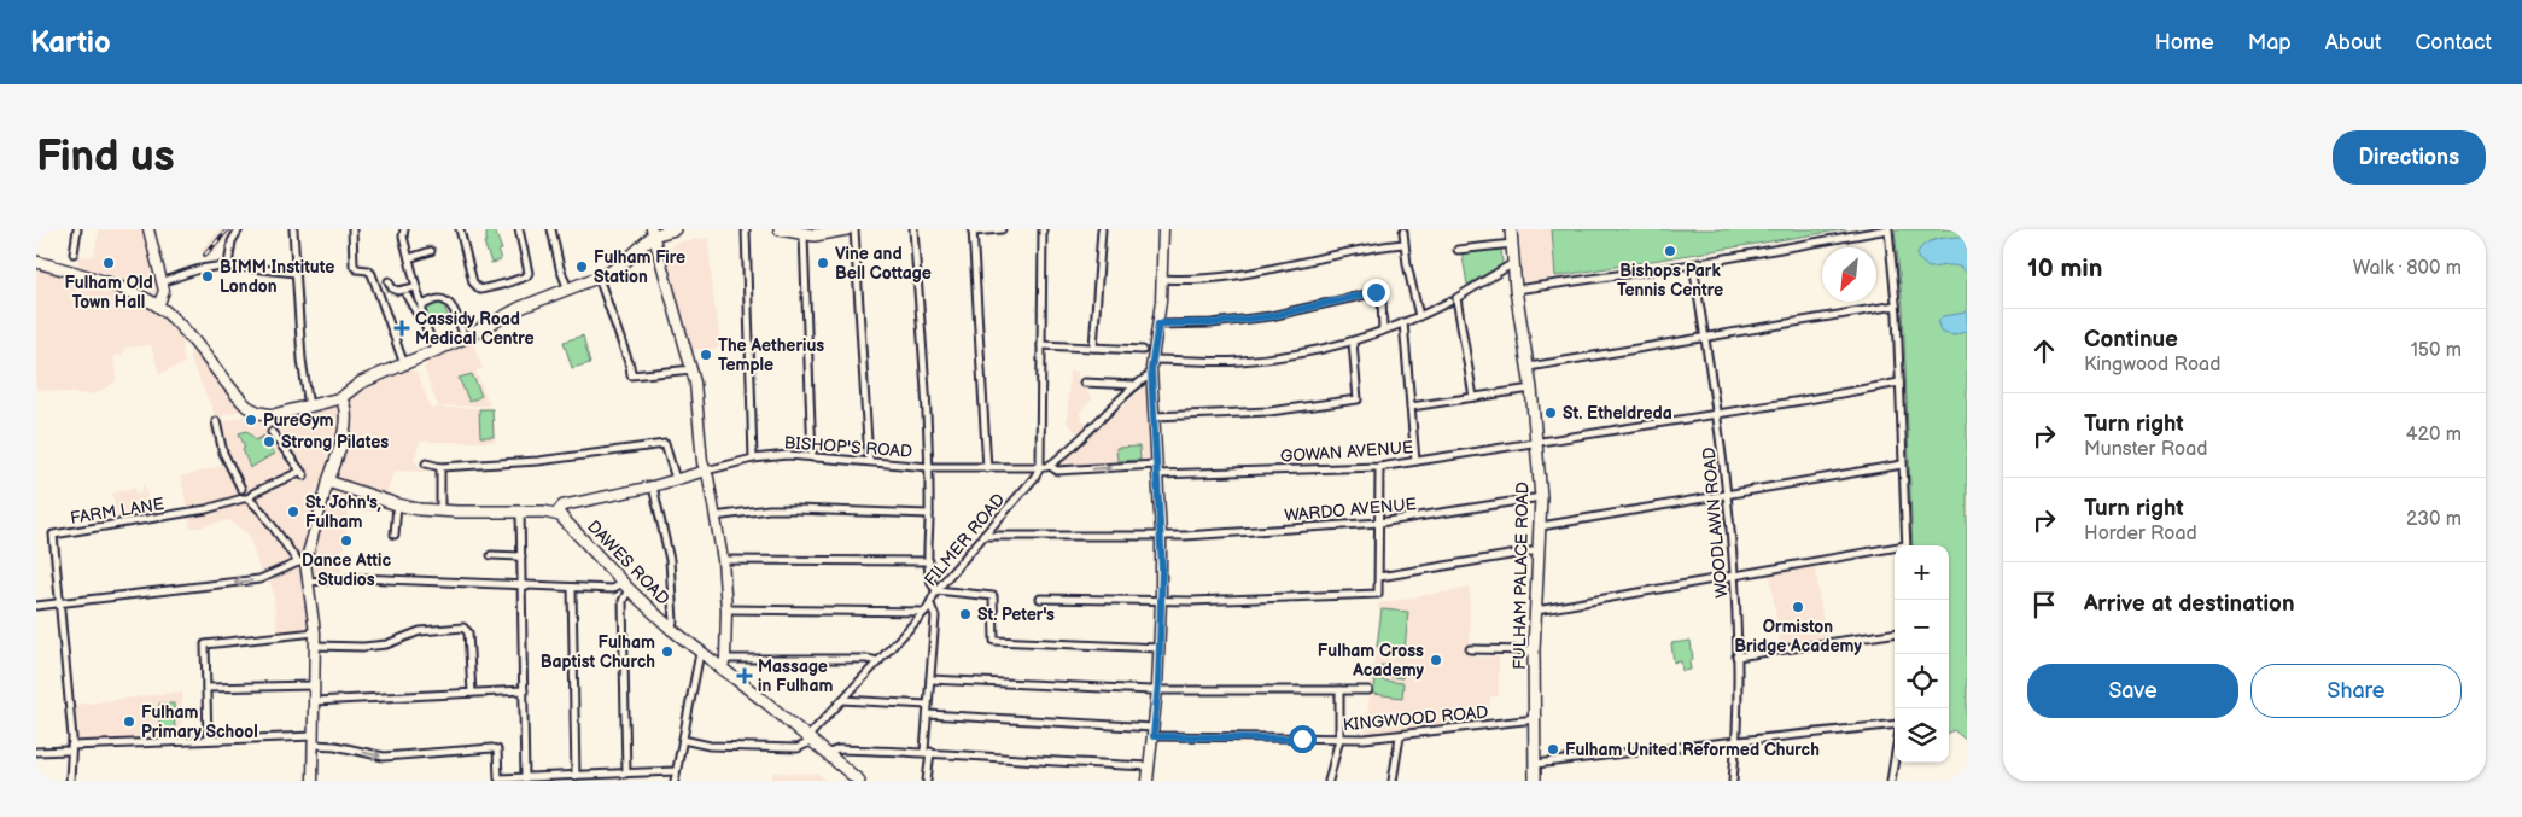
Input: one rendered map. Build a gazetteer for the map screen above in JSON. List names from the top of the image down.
{
  "streets": {
    "main road": ["DAWES ROAD", "FULHAM PALACE ROAD"],
    "street": [
      "BISHOP'S ROAD",
      "GOWAN AVENUE",
      "WARDO AVENUE",
      "FARM LANE",
      "WOODLAWN ROAD",
      "FILMER ROAD",
      "KINGWOOD ROAD"
    ]
  },
  "crossings": [
    ["BISHOP'S ROAD", "FILMER ROAD"],
    ["BISHOP'S ROAD", "DAWES ROAD"],
    ["GOWAN AVENUE", "WOODLAWN ROAD"],
    ["GOWAN AVENUE", "FULHAM PALACE ROAD"],
    ["WARDO AVENUE", "FILMER ROAD"],
    ["WARDO AVENUE", "FULHAM PALACE ROAD"],
    ["FILMER ROAD", "DAWES ROAD"],
    ["FULHAM PALACE ROAD", "KINGWOOD ROAD"]
  ],
  "places": {
    "other": [
      "Bishops Park Tennis Centre",
      "Fulham Old Town Hall",
      "Vine and Bell Cottage",
      "Fulham Fire Station",
      "BIMM Institute London",
      "The Aetherius Temple",
      "St. Etheldreda",
      "PureGym",
      "Strong Pilates",
      "St. John's, Fulham",
      "Dance Attic Studios",
      "Ormiston Bridge Academy",
      "St. Peter's",
      "Fulham Baptist Church",
      "Fulham Cross Academy",
      "Fulham Primary School",
      "Fulham United Reformed Church"
    ],
    "health": ["Cassidy Road Medical Centre", "Massage in Fulham"]
  },
  "north": "bottom left",
  "page": {
    "header": "Kartio",
    "nav": [
      "Home",
      "Map",
      "About",
      "Contact"
    ],
    "buttons": [
      "Directions",
      ["Save", "Share"]
    ],
    "title": "Find us",
    "heading": ["10 min", "Walk · 800 m"],
    "list": [
      ["Continue", "Kingwood Road", "150 m"],
      ["Turn right", "Munster Road", "420 m"],
      ["Turn right", "Horder Road", "230 m"],
      "Arrive at destination"
    ],
    "map_buttons": ["+", "−"]
  }
}
